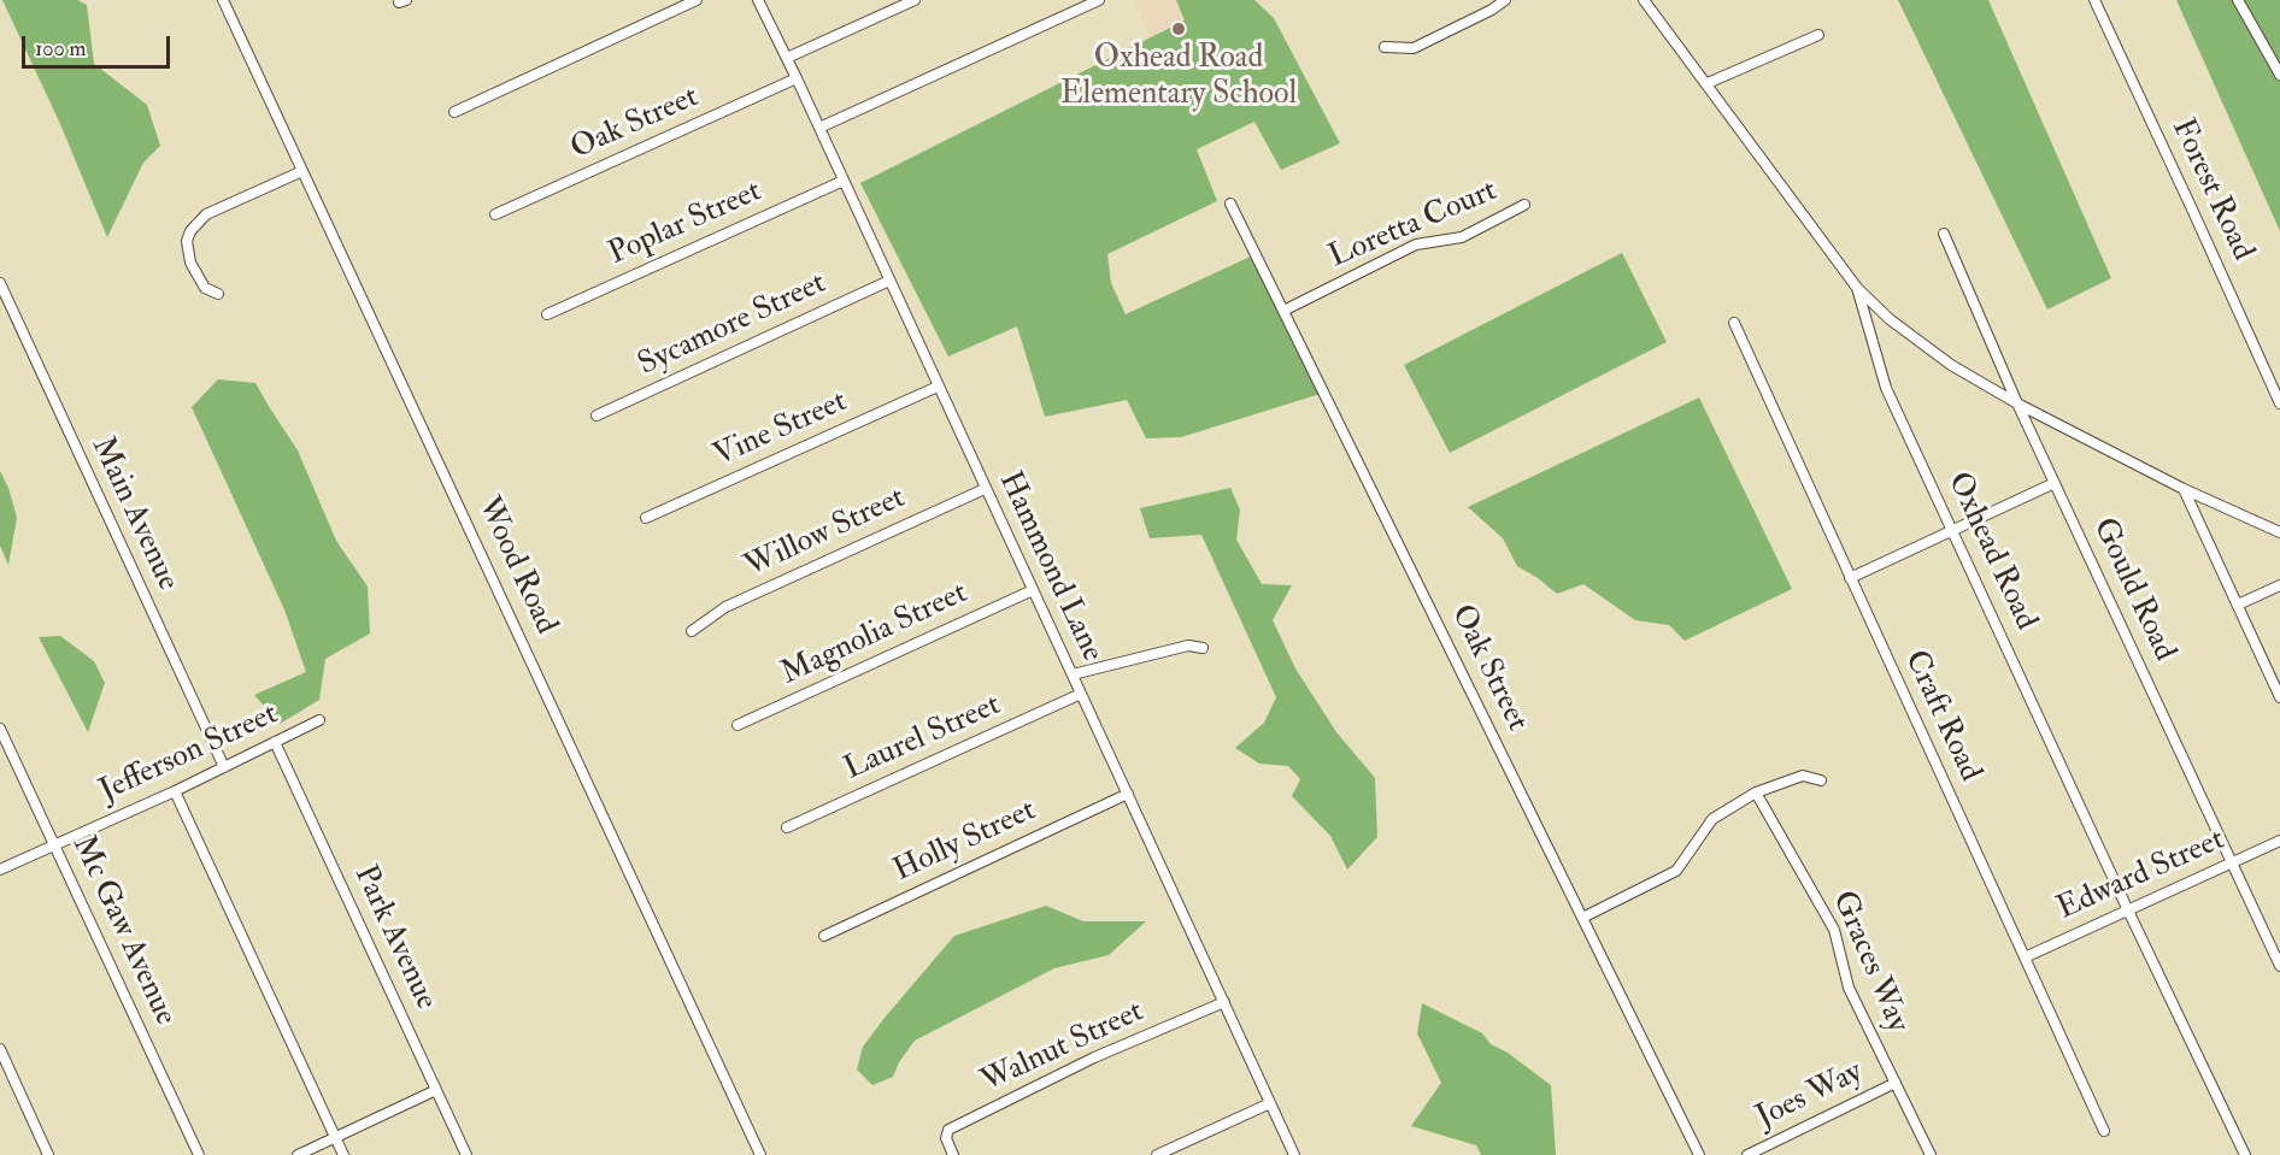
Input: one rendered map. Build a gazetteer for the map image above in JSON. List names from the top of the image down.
{
  "streets": {
    "street": [
      "Oak Street",
      "Forest Road",
      "Poplar Street",
      "Loretta Court",
      "Sycamore Street",
      "Vine Street",
      "Main Avenue",
      "Willow Street",
      "Oxhead Road",
      "Wood Road",
      "Hammond Lane",
      "Gould Road",
      "Magnolia Street",
      "Craft Road",
      "Laurel Street",
      "Jefferson Street",
      "Holly Street",
      "Edward Street",
      "Mc Gaw Avenue",
      "Park Avenue",
      "Graces Way",
      "Walnut Street",
      "Joes Way"
    ]
  },
  "crossings": [
    ["Oak Street", "Loretta Court"],
    ["Oak Street", "Hammond Lane"],
    ["Poplar Street", "Hammond Lane"],
    ["Sycamore Street", "Hammond Lane"],
    ["Vine Street", "Hammond Lane"],
    ["Main Avenue", "Jefferson Street"],
    ["Willow Street", "Hammond Lane"],
    ["Oxhead Road", "Edward Street"],
    ["Hammond Lane", "Magnolia Street"],
    ["Hammond Lane", "Laurel Street"],
    ["Hammond Lane", "Holly Street"],
    ["Hammond Lane", "Walnut Street"],
    ["Gould Road", "Edward Street"],
    ["Craft Road", "Edward Street"],
    ["Jefferson Street", "Mc Gaw Avenue"],
    ["Jefferson Street", "Park Avenue"],
    ["Graces Way", "Joes Way"]
  ],
  "places": ["Oxhead Road Elementary School"],
  "scale_bar": "100 m"
}
